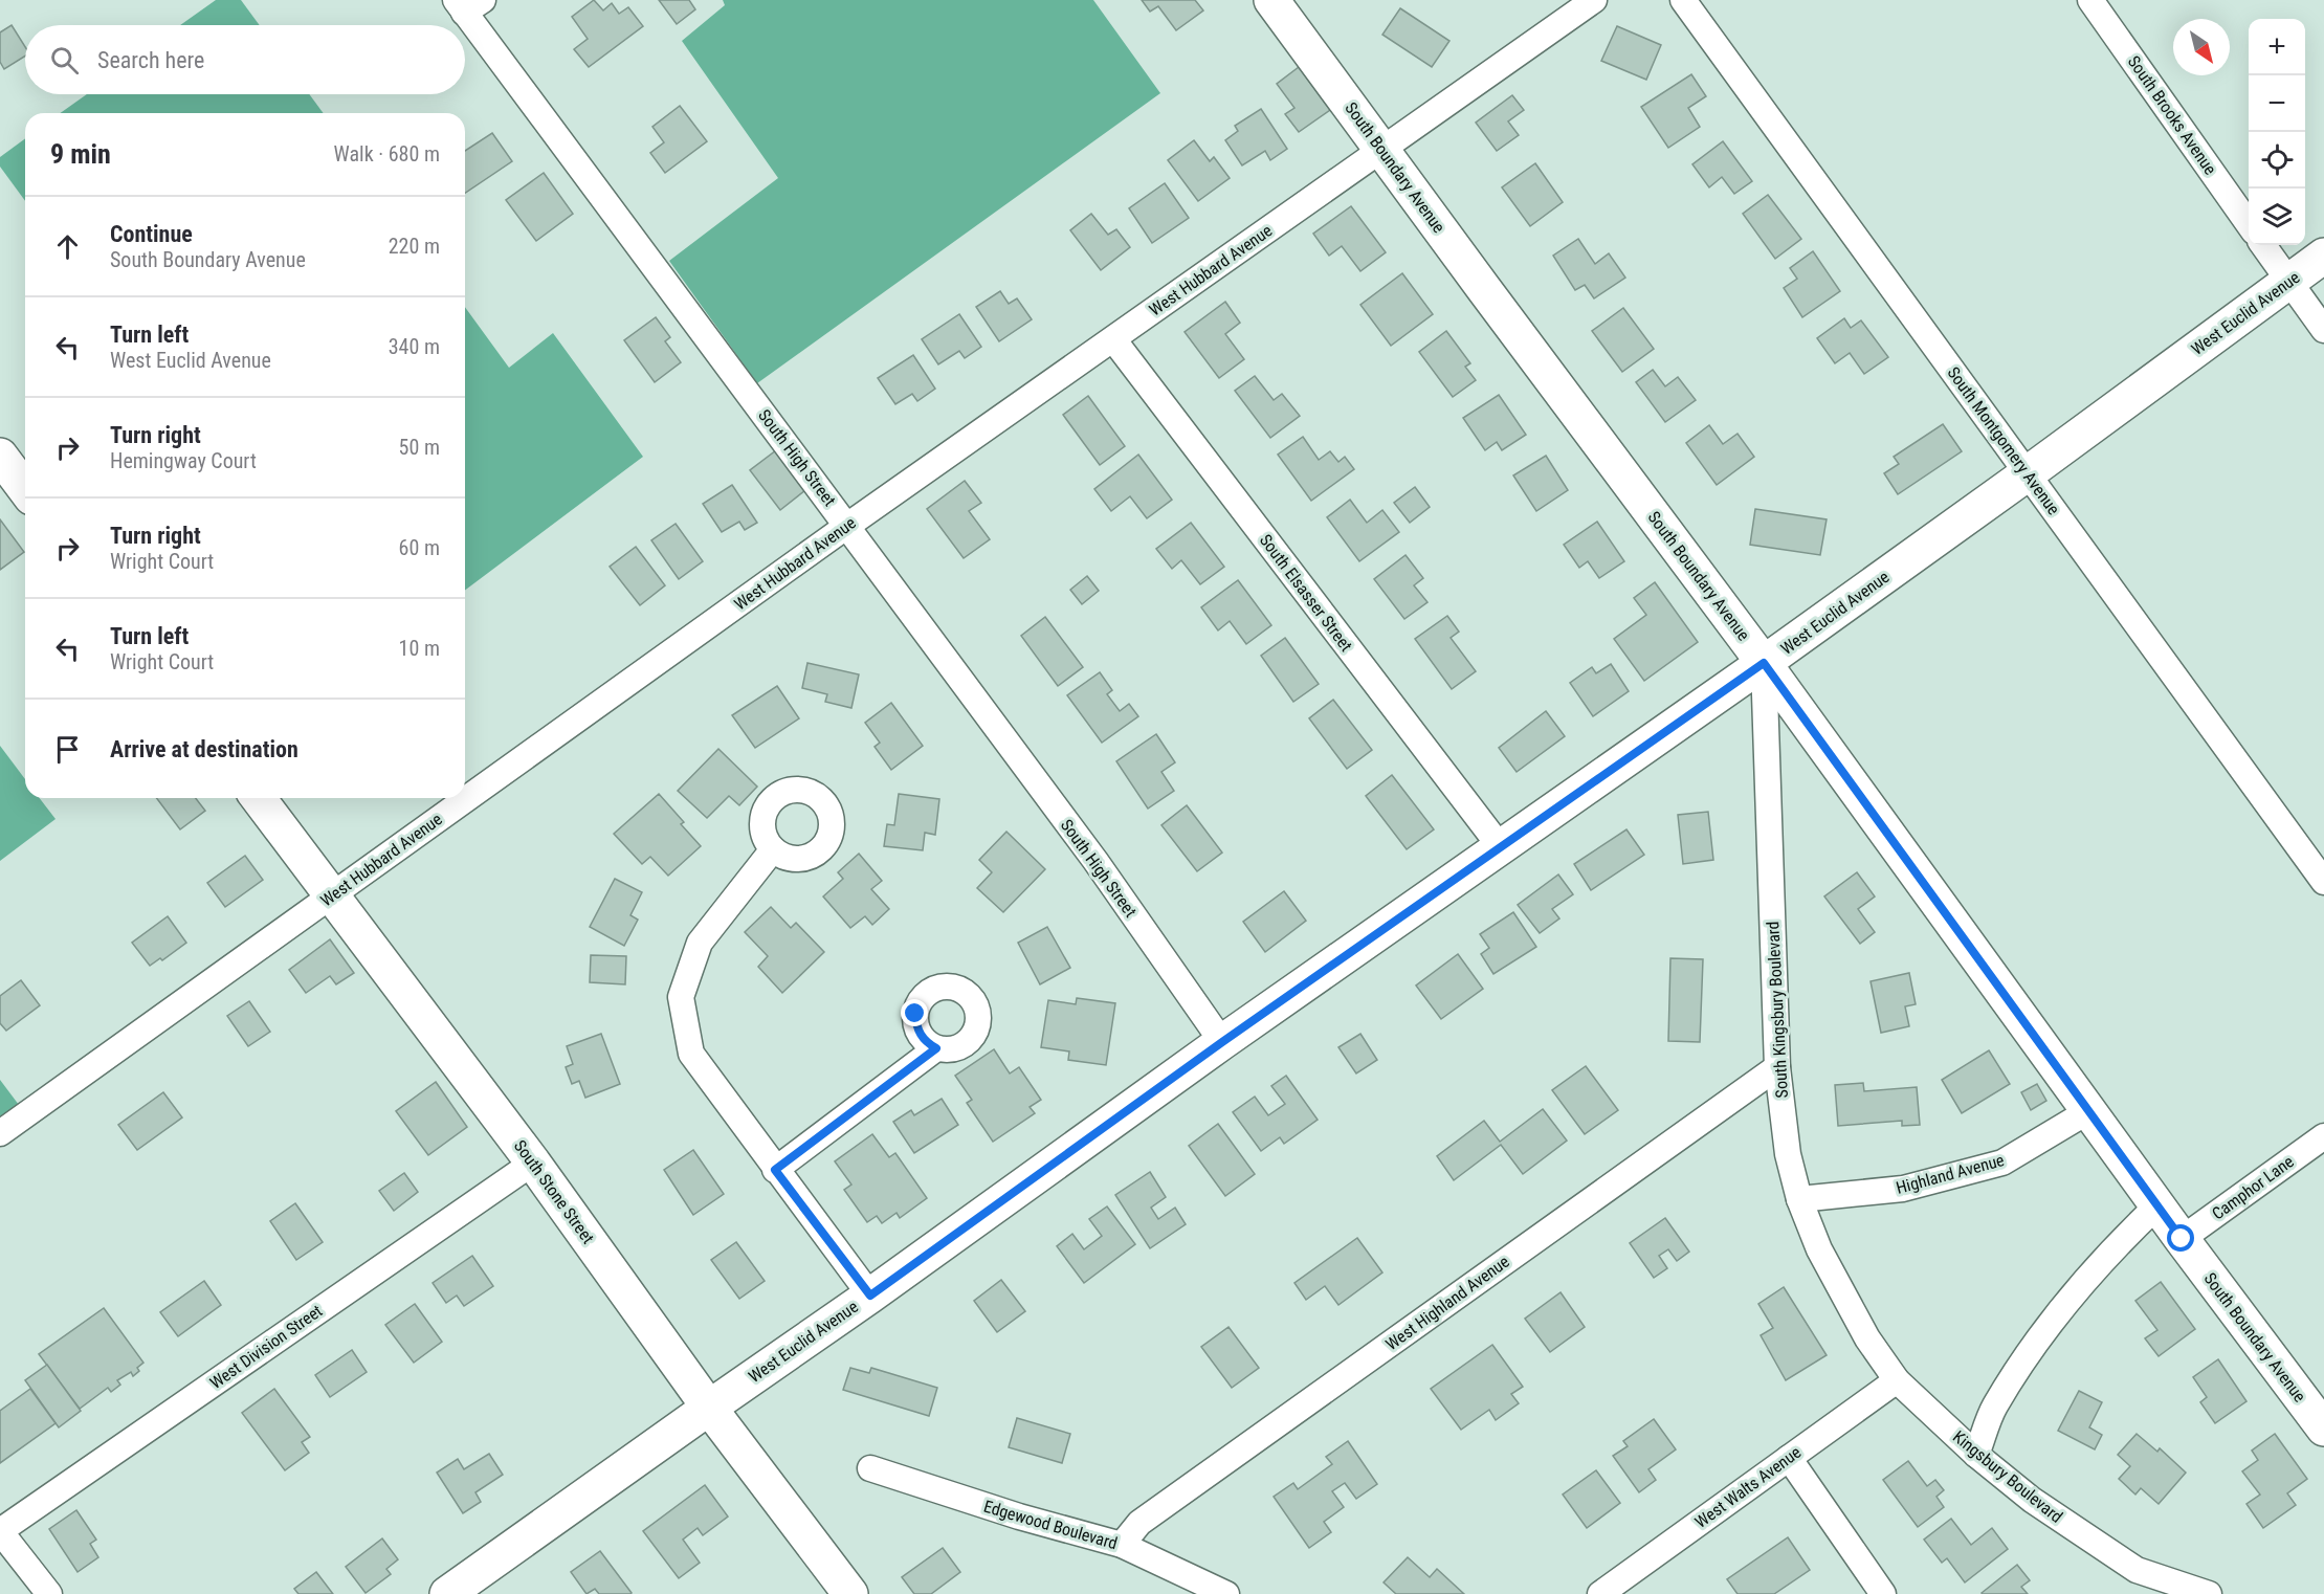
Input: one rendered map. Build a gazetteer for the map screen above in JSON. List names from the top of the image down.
{
  "streets": {
    "street": [
      "South Brooks Avenue",
      "South Boundary Avenue",
      "West Hubbard Avenue",
      "West Euclid Avenue",
      "South Montgomery Avenue",
      "South High Street",
      "South Elsasser Street",
      "South Kingsbury Boulevard",
      "Highland Avenue",
      "Camphor Lane",
      "South Stone Street",
      "West Highland Avenue",
      "West Division Street",
      "Kingsbury Boulevard",
      "West Walts Avenue",
      "Edgewood Boulevard"
    ]
  },
  "crossings": [
    ["South Boundary Avenue", "West Hubbard Avenue"],
    ["South Boundary Avenue", "West Euclid Avenue"],
    ["South Boundary Avenue", "South Kingsbury Boulevard"],
    ["South Boundary Avenue", "Highland Avenue"],
    ["South Boundary Avenue", "Camphor Lane"],
    ["West Hubbard Avenue", "South High Street"],
    ["West Hubbard Avenue", "South Elsasser Street"],
    ["West Hubbard Avenue", "South Stone Street"],
    ["West Euclid Avenue", "South Montgomery Avenue"],
    ["West Euclid Avenue", "South High Street"],
    ["West Euclid Avenue", "South Elsasser Street"],
    ["West Euclid Avenue", "South Kingsbury Boulevard"],
    ["West Euclid Avenue", "South Stone Street"],
    ["South Kingsbury Boulevard", "Highland Avenue"],
    ["South Kingsbury Boulevard", "West Highland Avenue"],
    ["South Kingsbury Boulevard", "Kingsbury Boulevard"],
    ["South Stone Street", "West Division Street"],
    ["West Highland Avenue", "Edgewood Boulevard"],
    ["Kingsbury Boulevard", "West Walts Avenue"]
  ],
  "north": "bottom right",
  "page": {
    "map_buttons": ["+", "−"],
    "search": "Search here",
    "heading": ["9 min", "Walk · 680 m"],
    "list": [
      ["Continue", "South Boundary Avenue", "220 m"],
      ["Turn left", "West Euclid Avenue", "340 m"],
      ["Turn right", "Hemingway Court", "50 m"],
      ["Turn right", "Wright Court", "60 m"],
      ["Turn left", "Wright Court", "10 m"],
      "Arrive at destination"
    ]
  }
}
